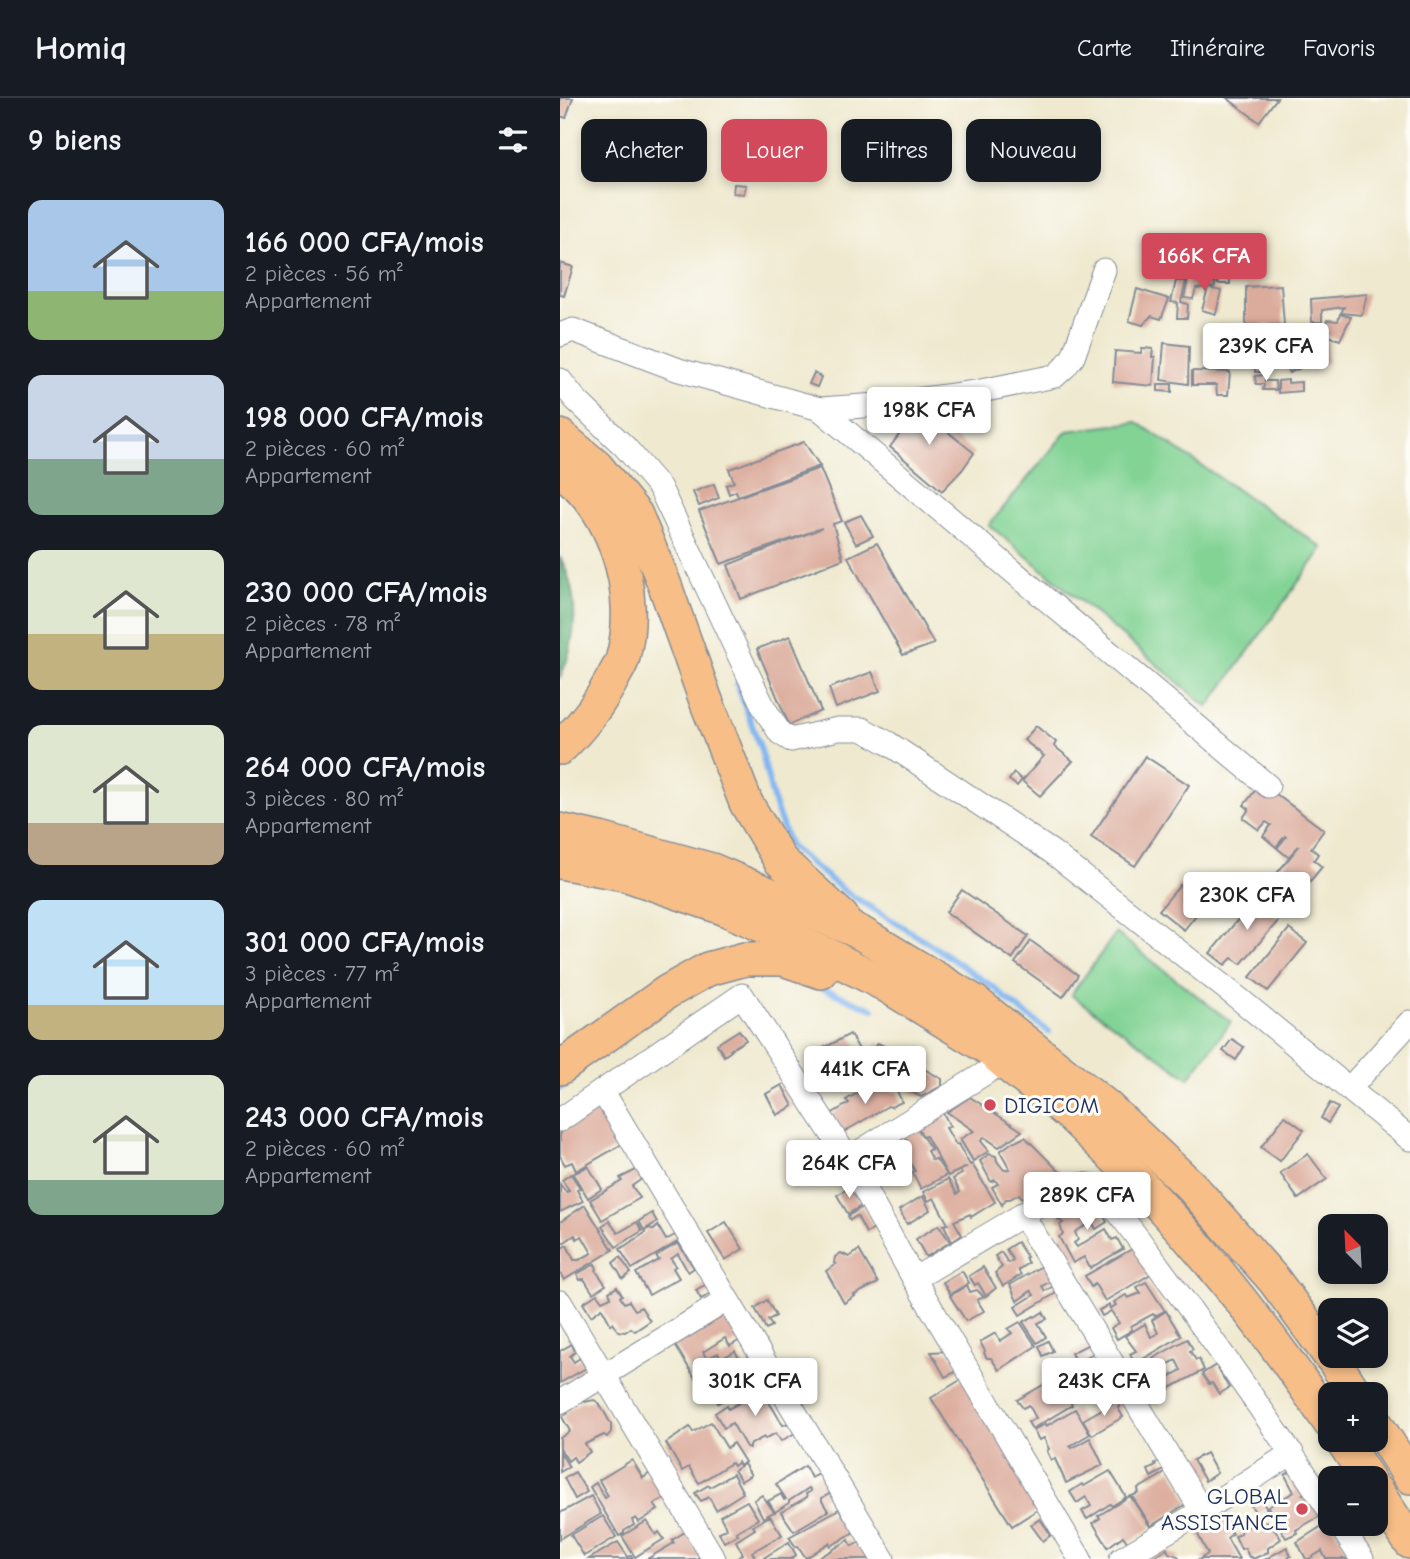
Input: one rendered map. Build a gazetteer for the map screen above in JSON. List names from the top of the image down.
{
  "places": ["DIGICOM", "GLOBAL ASSISTANCE"],
  "north": "top left",
  "page": {
    "header": "Homiq",
    "nav": ["Carte", "Itinéraire", "Favoris"],
    "heading": "9 biens",
    "chip": [
      "Acheter",
      "Louer",
      "Filtres",
      "Nouveau"
    ],
    "list": [
      {
        "name": "166 000 CFA/mois",
        "note": "2 pièces · 56 m² · Appartement"
      },
      {
        "name": "198 000 CFA/mois",
        "note": "2 pièces · 60 m² · Appartement"
      },
      {
        "name": "230 000 CFA/mois",
        "note": "2 pièces · 78 m² · Appartement"
      },
      {
        "name": "264 000 CFA/mois",
        "note": "3 pièces · 80 m² · Appartement"
      },
      {
        "name": "301 000 CFA/mois",
        "note": "3 pièces · 77 m² · Appartement"
      },
      {
        "name": "243 000 CFA/mois",
        "note": "2 pièces · 60 m² · Appartement"
      }
    ],
    "price": [
      "166K CFA",
      "239K CFA",
      "198K CFA",
      "230K CFA",
      "441K CFA",
      "264K CFA",
      "289K CFA",
      "301K CFA",
      "243K CFA"
    ],
    "map_buttons": ["+", "−"]
  }
}
